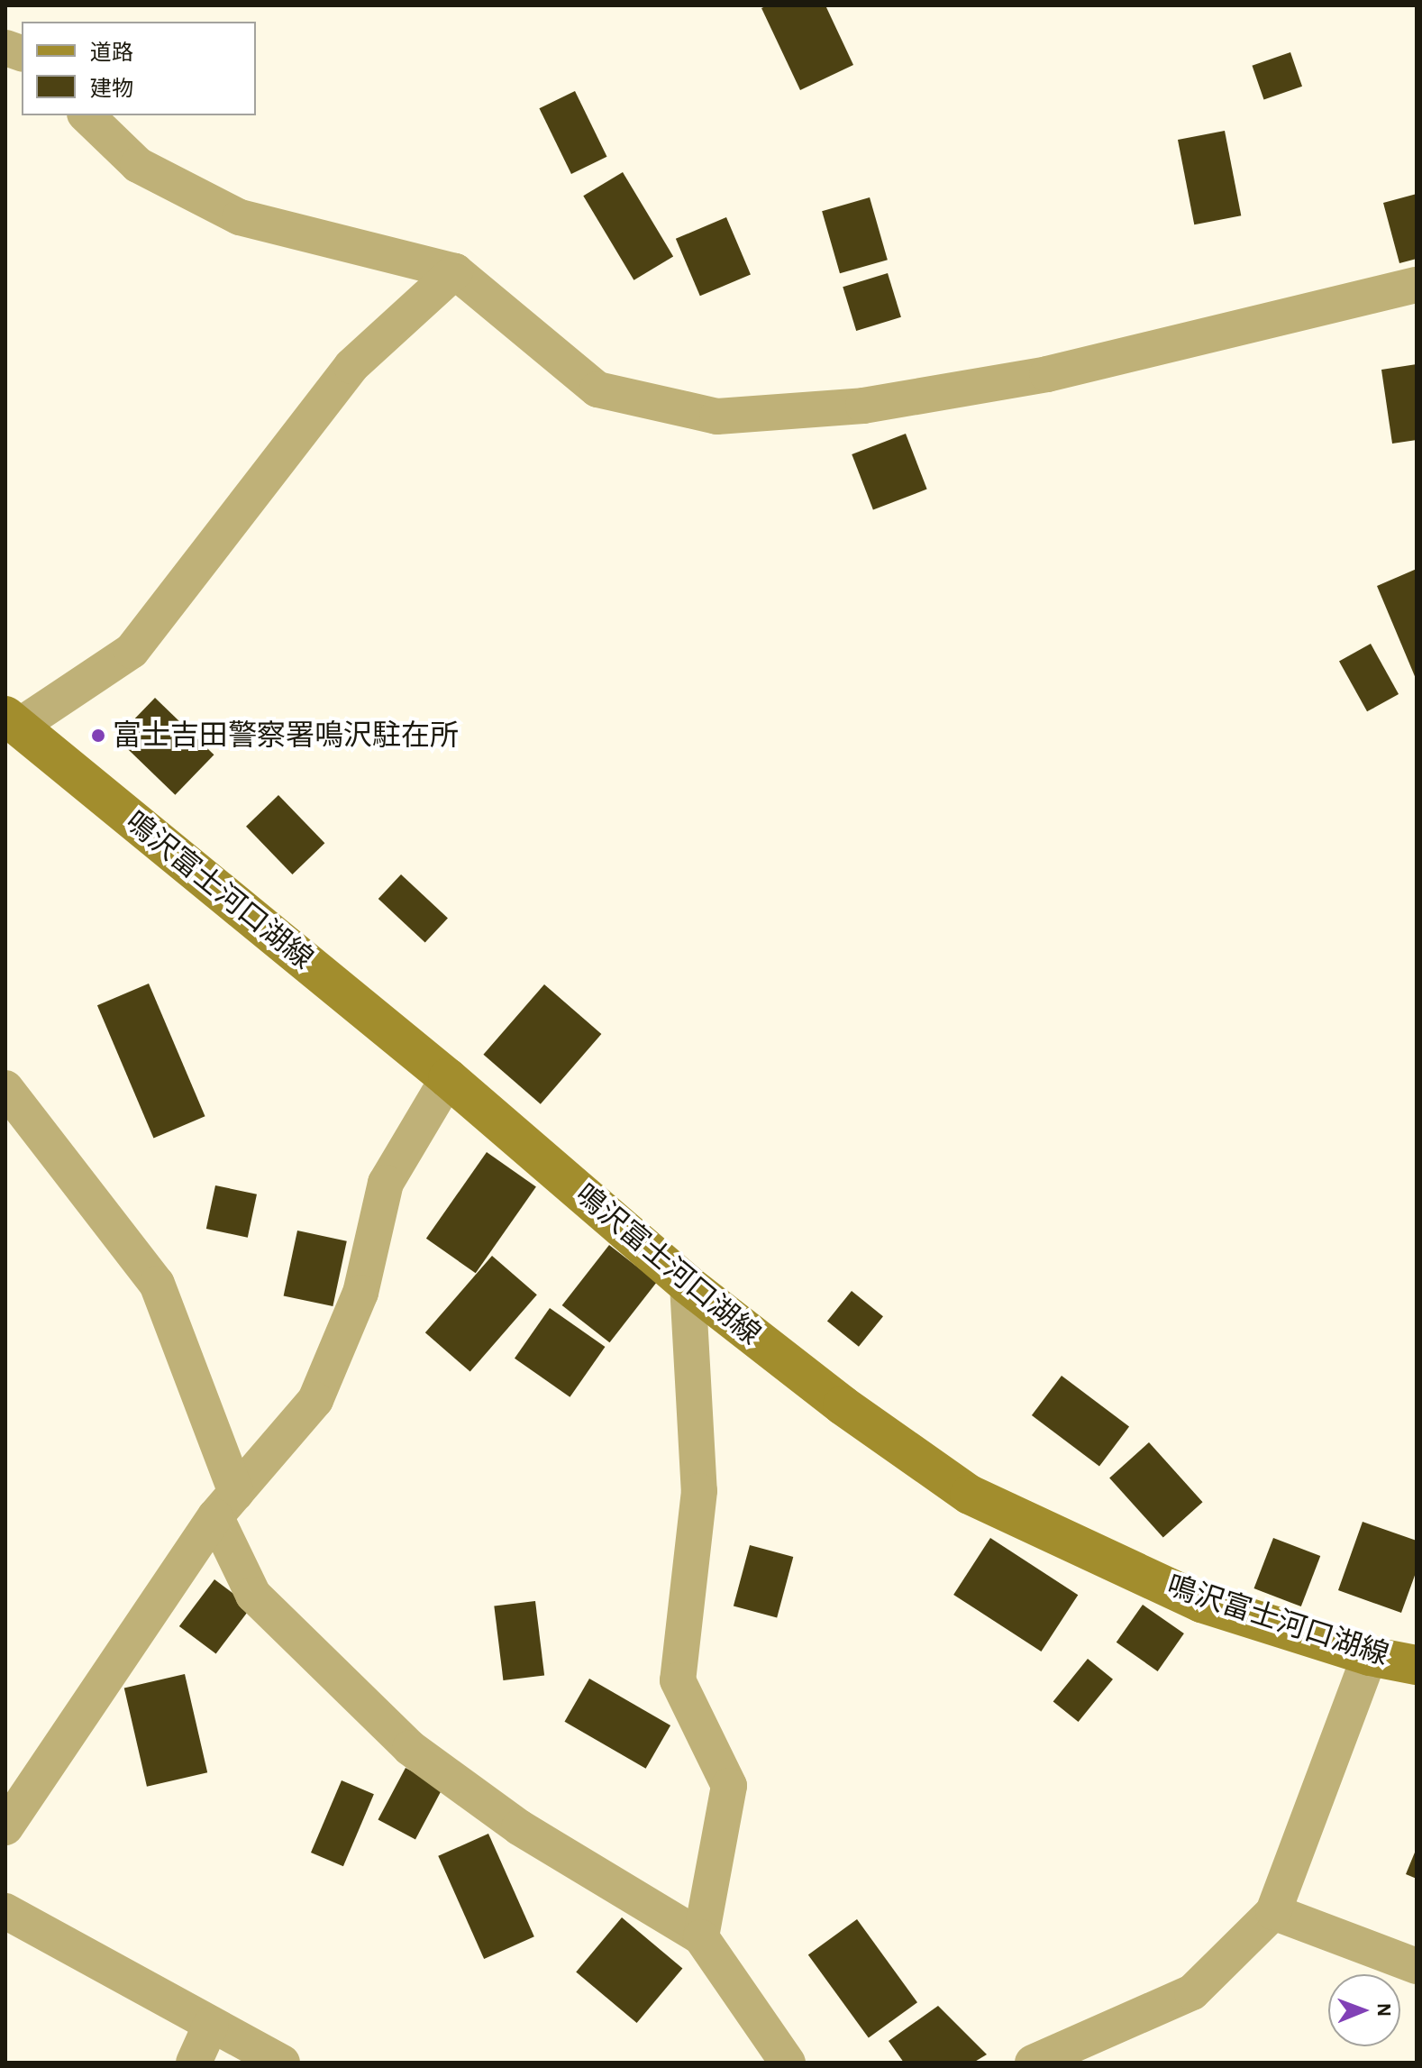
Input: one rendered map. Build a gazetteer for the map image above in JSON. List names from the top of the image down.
{
  "streets": {
    "main road": ["鳴沢富士河口湖線"]
  },
  "places": ["富士吉田警察署鳴沢駐在所"],
  "legend": ["道路", "建物"],
  "north": "right"
}
